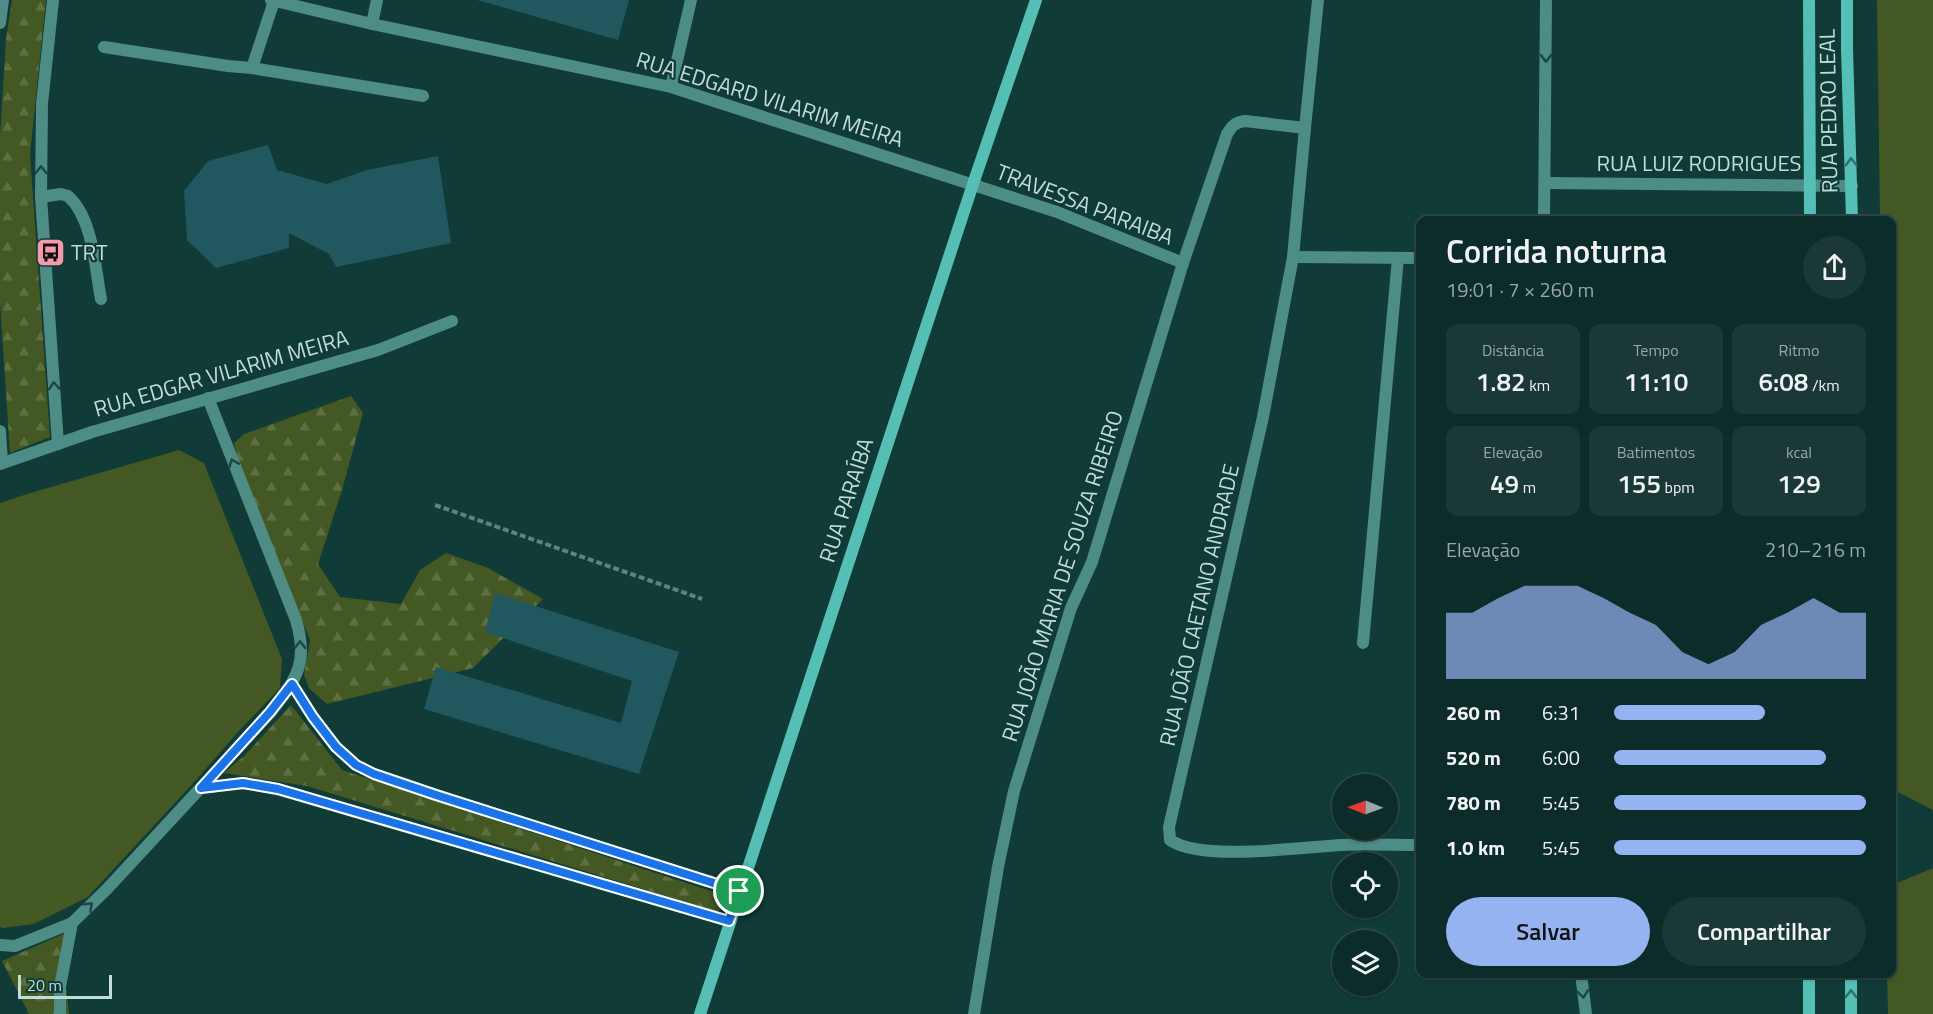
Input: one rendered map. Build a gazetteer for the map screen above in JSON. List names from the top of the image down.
{
  "streets": {
    "street": [
      "RUA EDGARD VILARIM MEIRA",
      "RUA PEDRO LEAL",
      "RUA LUIZ RODRIGUES",
      "TRAVESSA PARAIBA",
      "RUA EDGAR VILARIM MEIRA",
      "RUA PARAÍBA",
      "RUA JOÃO MARIA DE SOUZA RIBEIRO",
      "RUA JOÃO CAETANO ANDRADE"
    ]
  },
  "crossings": [
    ["RUA EDGARD VILARIM MEIRA", "TRAVESSA PARAIBA"],
    ["RUA EDGARD VILARIM MEIRA", "RUA PARAÍBA"],
    ["RUA PEDRO LEAL", "RUA LUIZ RODRIGUES"],
    ["TRAVESSA PARAIBA", "RUA PARAÍBA"],
    ["TRAVESSA PARAIBA", "RUA JOÃO MARIA DE SOUZA RIBEIRO"],
    ["RUA JOÃO MARIA DE SOUZA RIBEIRO", "RUA JOÃO CAETANO ANDRADE"]
  ],
  "places": {
    "bus stop": ["TRT"]
  },
  "scale_bar": "20 m",
  "north": "left",
  "page": {
    "heading": ["Corrida noturna", "19:01 · 7 × 260 m"],
    "stats": [
      ["Distância", "1.82 km"],
      ["Tempo", "11:10"],
      ["Ritmo", "6:08 /km"],
      ["Elevação", "49 m"],
      ["Batimentos", "155 bpm"],
      ["kcal", "129"]
    ],
    "chart": ["Elevação", "210–216 m"],
    "list": [
      {
        "name": "260 m",
        "note": "6:31"
      },
      {
        "name": "520 m",
        "note": "6:00"
      },
      {
        "name": "780 m",
        "note": "5:45"
      },
      {
        "name": "1.0 km",
        "note": "5:45"
      }
    ],
    "buttons": ["Salvar", "Compartilhar"],
    "scale": "20 m"
  }
}
